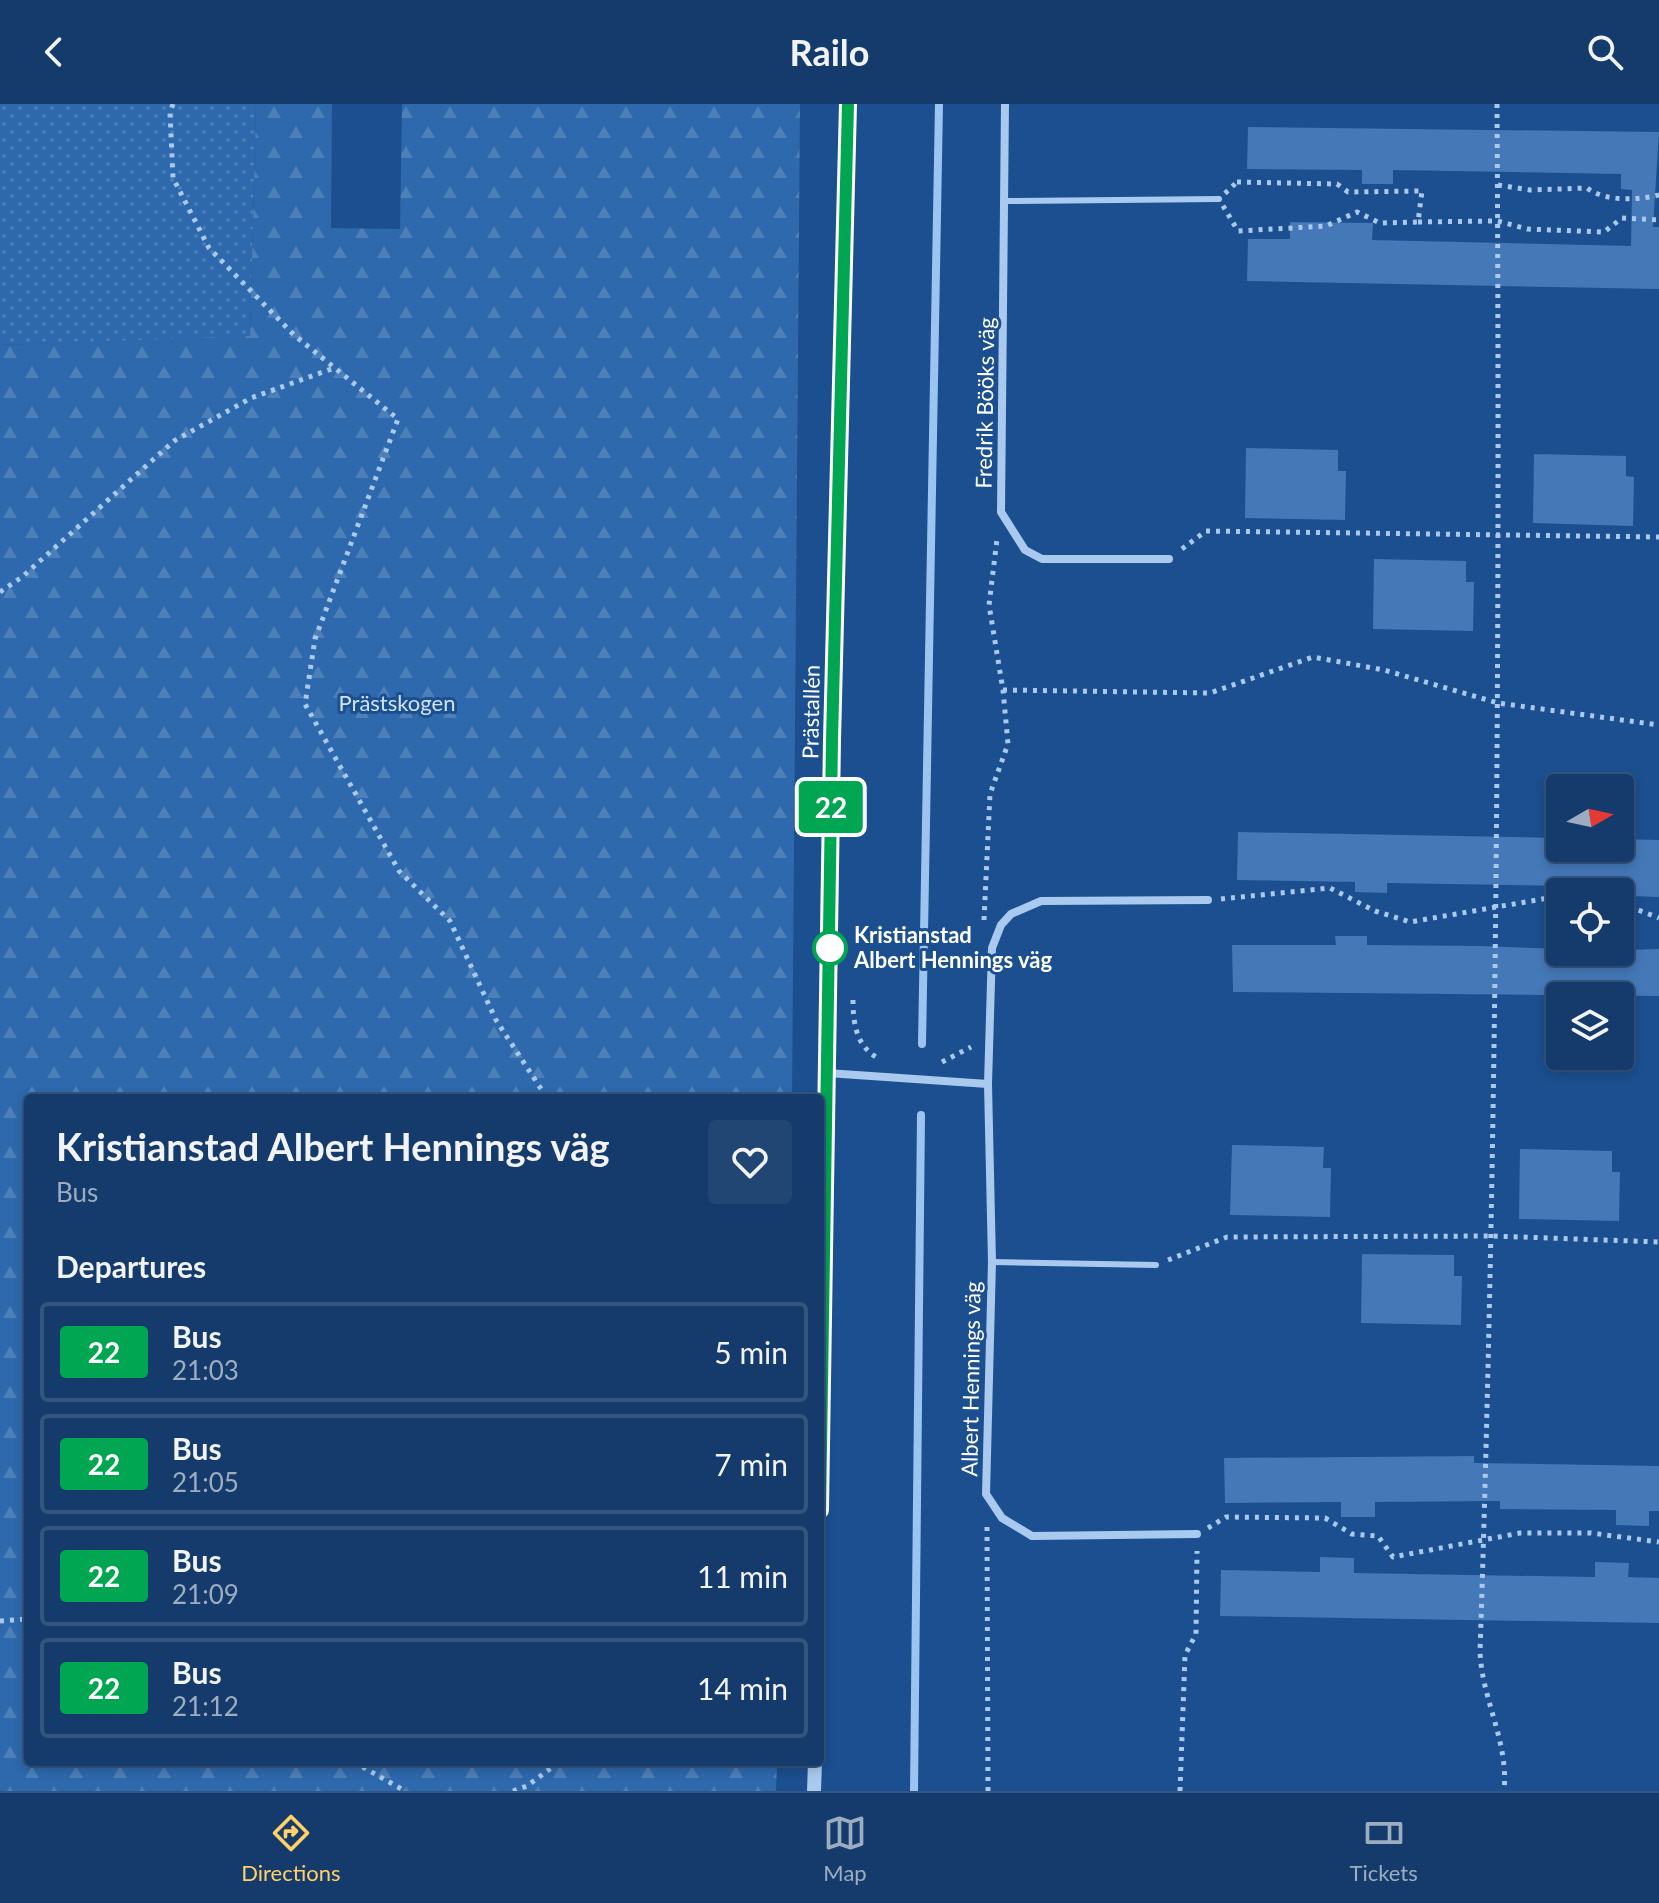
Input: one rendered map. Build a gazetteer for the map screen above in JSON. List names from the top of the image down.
{
  "streets": {
    "street": ["Fredrik Bööks väg", "Prästallén", "Albert Hennings väg"]
  },
  "parks": ["Prästskogen"],
  "places": ["Kristianstad Albert Hennings väg"],
  "lines": ["bus line 22"],
  "north": "right",
  "page": {
    "header": "Railo",
    "on_map": "22",
    "heading": [
      ["Kristianstad Albert Hennings väg", "Bus"],
      "Departures"
    ],
    "list": [
      {
        "mark": "22",
        "name": "Bus",
        "note": "21:03",
        "value": "5 min"
      },
      {
        "mark": "22",
        "name": "Bus",
        "note": "21:05",
        "value": "7 min"
      },
      {
        "mark": "22",
        "name": "Bus",
        "note": "21:09",
        "value": "11 min"
      },
      {
        "mark": "22",
        "name": "Bus",
        "note": "21:12",
        "value": "14 min"
      }
    ],
    "tabs": ["Directions", "Map", "Tickets"]
  }
}
